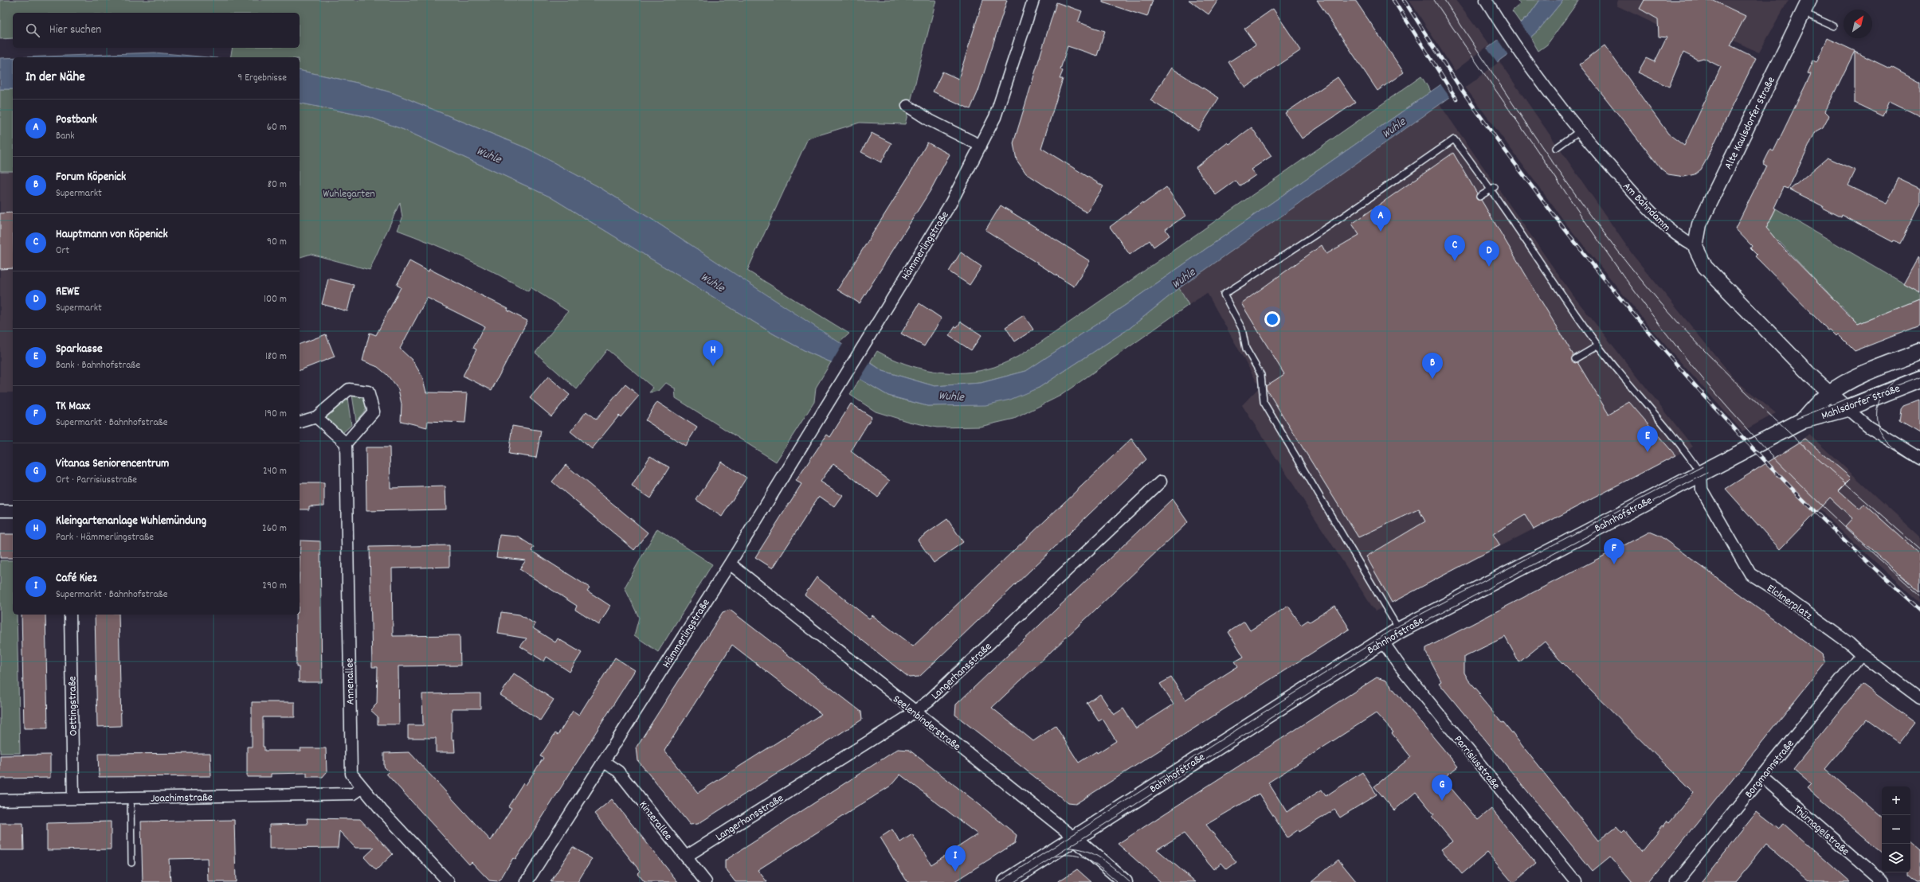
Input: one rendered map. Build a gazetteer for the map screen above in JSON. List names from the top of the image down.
{
  "streets": {
    "main road": ["Mahlsdorfer Straße", "Bahnhofstraße"],
    "street": [
      "Alte Kaulsdorfer Straße",
      "Am Bahndamm",
      "Hämmerlingstraße",
      "Elcknerplatz",
      "Langerhansstraße",
      "Annenallee",
      "Oettingstraße",
      "Seelenbinderstraße",
      "Parrisiusstraße",
      "Borgmannstraße",
      "Joachimstraße",
      "Kinzerallee",
      "Thürnagelstraße"
    ]
  },
  "crossings": [
    ["Alte Kaulsdorfer Straße", "Am Bahndamm"],
    ["Hämmerlingstraße", "Seelenbinderstraße"],
    ["Hämmerlingstraße", "Kinzerallee"],
    ["Mahlsdorfer Straße", "Bahnhofstraße"],
    ["Bahnhofstraße", "Elcknerplatz"],
    ["Bahnhofstraße", "Seelenbinderstraße"],
    ["Bahnhofstraße", "Parrisiusstraße"],
    ["Elcknerplatz", "Borgmannstraße"],
    ["Langerhansstraße", "Seelenbinderstraße"],
    ["Langerhansstraße", "Kinzerallee"],
    ["Annenallee", "Joachimstraße"],
    ["Oettingstraße", "Joachimstraße"],
    ["Borgmannstraße", "Thürnagelstraße"]
  ],
  "water": ["Wuhle"],
  "parks": ["Wuhlegarten"],
  "north": "top right",
  "page": {
    "search": "Hier suchen",
    "heading": ["In der Nähe", "9 Ergebnisse"],
    "list": [
      {
        "mark": "A",
        "name": "Postbank",
        "note": "Bank",
        "value": "60 m"
      },
      {
        "mark": "B",
        "name": "Forum Köpenick",
        "note": "Supermarkt",
        "value": "80 m"
      },
      {
        "mark": "C",
        "name": "Hauptmann von Köpenick",
        "note": "Ort",
        "value": "90 m"
      },
      {
        "mark": "D",
        "name": "REWE",
        "note": "Supermarkt",
        "value": "100 m"
      },
      {
        "mark": "E",
        "name": "Sparkasse",
        "note": "Bank · Bahnhofstraße",
        "value": "180 m"
      },
      {
        "mark": "F",
        "name": "TK Maxx",
        "note": "Supermarkt · Bahnhofstraße",
        "value": "190 m"
      },
      {
        "mark": "G",
        "name": "Vitanas Seniorencentrum",
        "note": "Ort · Parrisiusstraße",
        "value": "240 m"
      },
      {
        "mark": "H",
        "name": "Kleingartenanlage Wuhlemündung",
        "note": "Park · Hämmerlingstraße",
        "value": "260 m"
      },
      {
        "mark": "I",
        "name": "Café Kiez",
        "note": "Supermarkt · Bahnhofstraße",
        "value": "290 m"
      }
    ],
    "pins": [
      "A",
      "C",
      "D",
      "H",
      "B",
      "E",
      "F",
      "G",
      "I"
    ],
    "map_buttons": ["+", "−"]
  }
}
